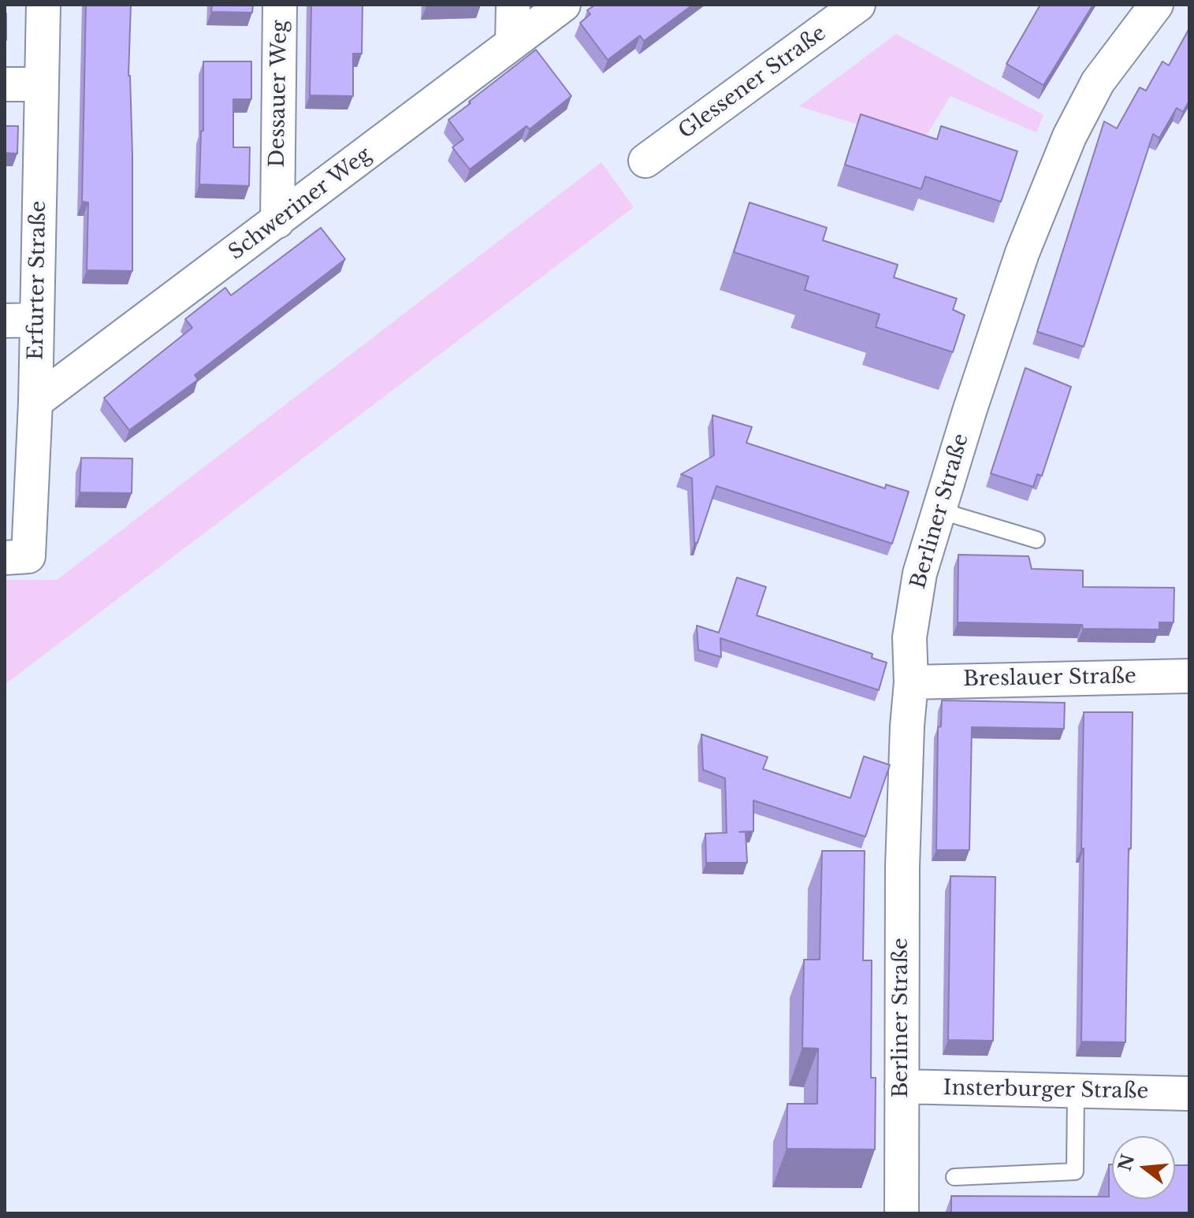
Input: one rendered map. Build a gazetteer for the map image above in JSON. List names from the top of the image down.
{
  "streets": {
    "street": [
      "Glessener Straße",
      "Dessauer Weg",
      "Schweriner Weg",
      "Erfurter Straße",
      "Berliner Straße",
      "Breslauer Straße",
      "Insterburger Straße"
    ]
  },
  "crossings": [
    ["Dessauer Weg", "Schweriner Weg"],
    ["Schweriner Weg", "Erfurter Straße"],
    ["Berliner Straße", "Breslauer Straße"],
    ["Berliner Straße", "Insterburger Straße"]
  ],
  "north": "left"
}
